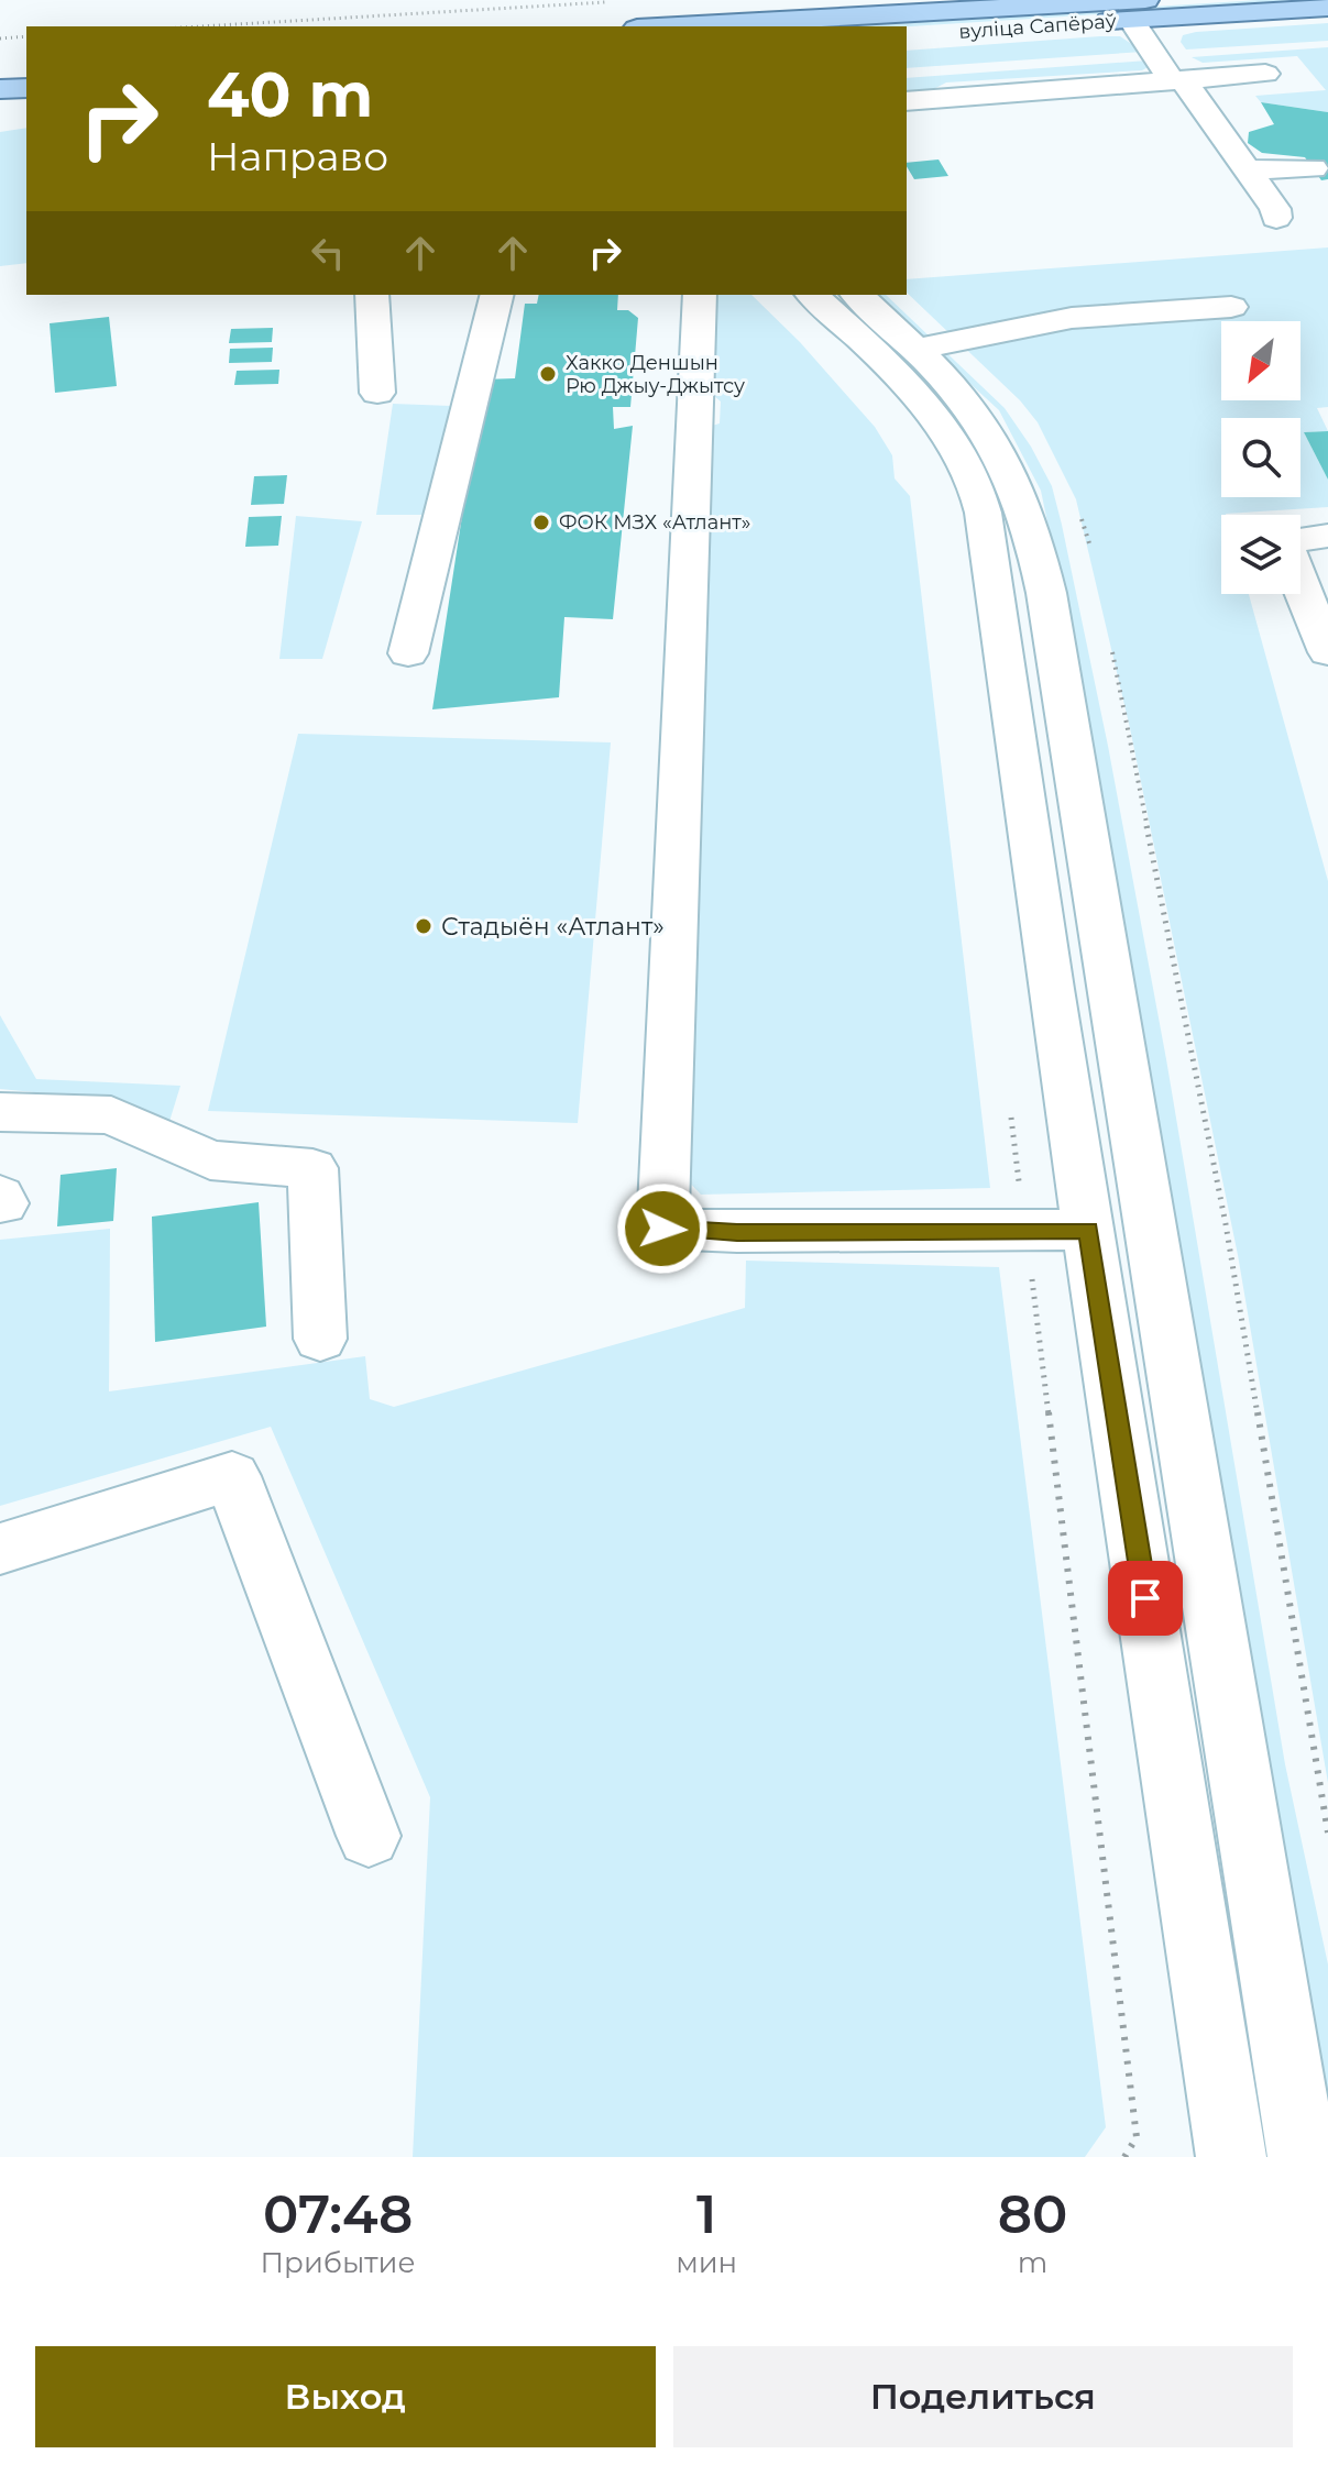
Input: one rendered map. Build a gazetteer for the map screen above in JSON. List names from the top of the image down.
{
  "streets": {
    "main road": ["вуліца Сапёраў"]
  },
  "places": ["Хакко Деншын Рю Джыу-Джытсу", "ФОК МЗХ «Атлант»", "Стадыён «Атлант»"],
  "north": "bottom left",
  "page": {
    "turn": ["40 m", "Направо"],
    "eta": [
      "07:48",
      "Прибытие",
      "1",
      "мин",
      "80",
      "m"
    ],
    "buttons": ["Выход", "Поделиться"]
  }
}
